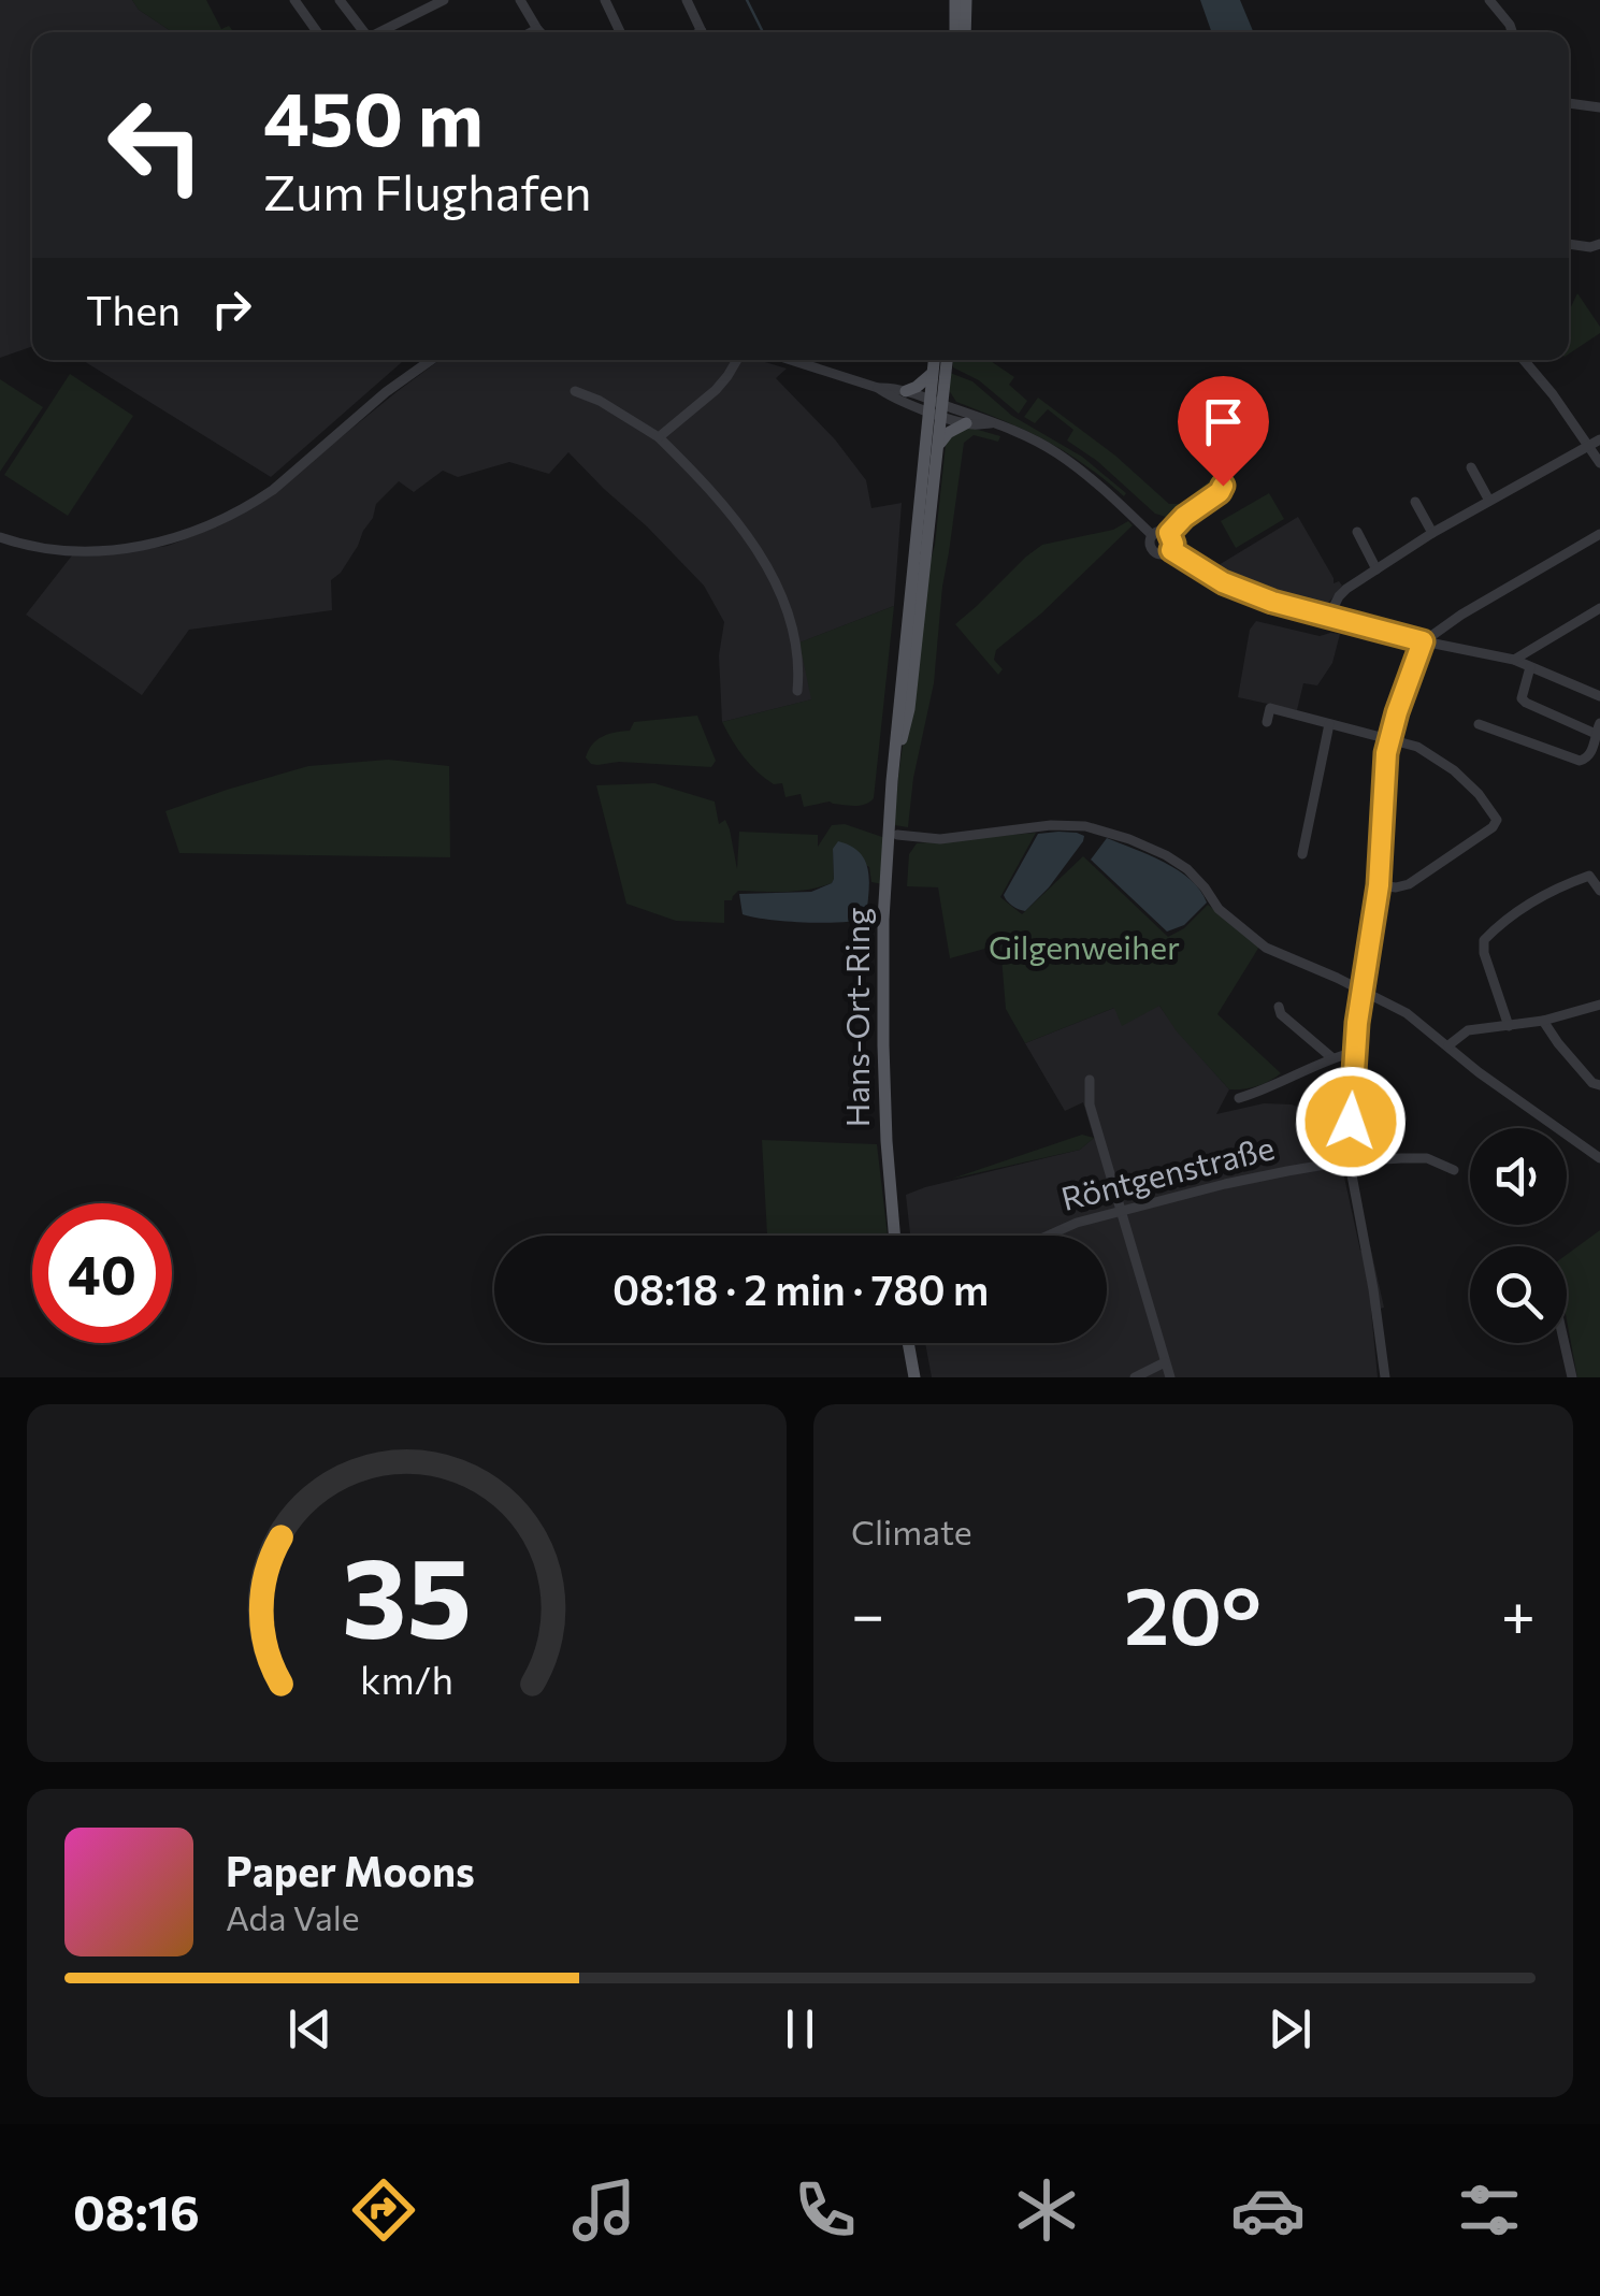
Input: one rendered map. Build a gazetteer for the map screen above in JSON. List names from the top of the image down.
{
  "streets": {
    "main road": ["Hans-Ort-Ring"],
    "street": ["Röntgenstraße"]
  },
  "parks": ["Gilgenweiher"],
  "page": {
    "turn": ["450 m", "Zum Flughafen"],
    "then": "Then",
    "limit": "40",
    "trip": "08:18 · 2 min · 780 m",
    "tile": "Climate",
    "heat": ["−", "20°", "+"],
    "song": ["Paper Moons", "Ada Vale"],
    "tabs": "08:16",
    "gauge": ["35", "km/h"]
  }
}
